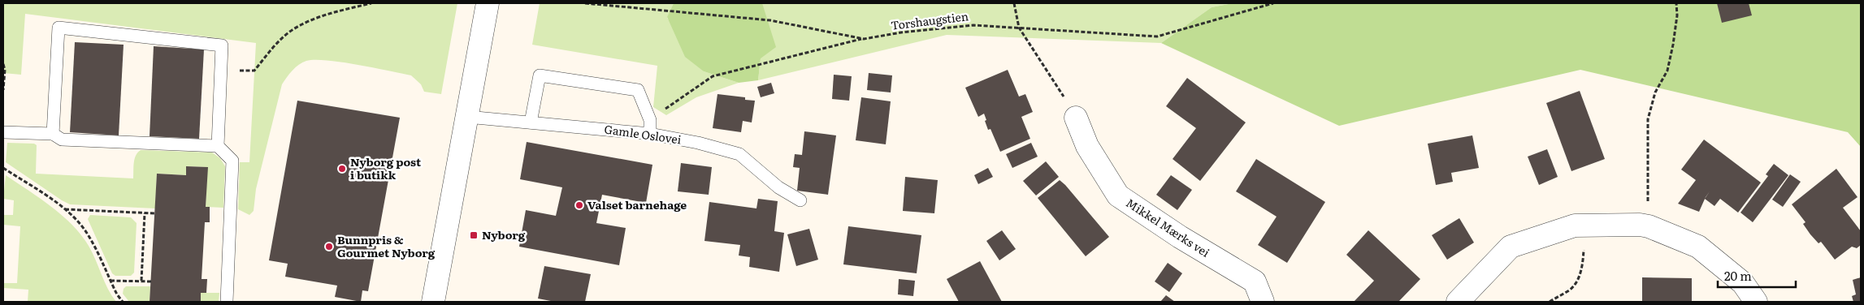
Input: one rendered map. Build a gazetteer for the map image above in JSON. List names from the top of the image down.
{
  "streets": {
    "street": ["Mikkel Mærks vei"],
    "lane": ["Gamle Oslovei"],
    "path": ["Torshaugstien"]
  },
  "places": {
    "other": ["Nyborg post i butikk", "Valset barnehage", "Bunnpris & Gourmet Nyborg"],
    "transit": ["Nyborg"]
  },
  "scale_bar": "20 m"
}
